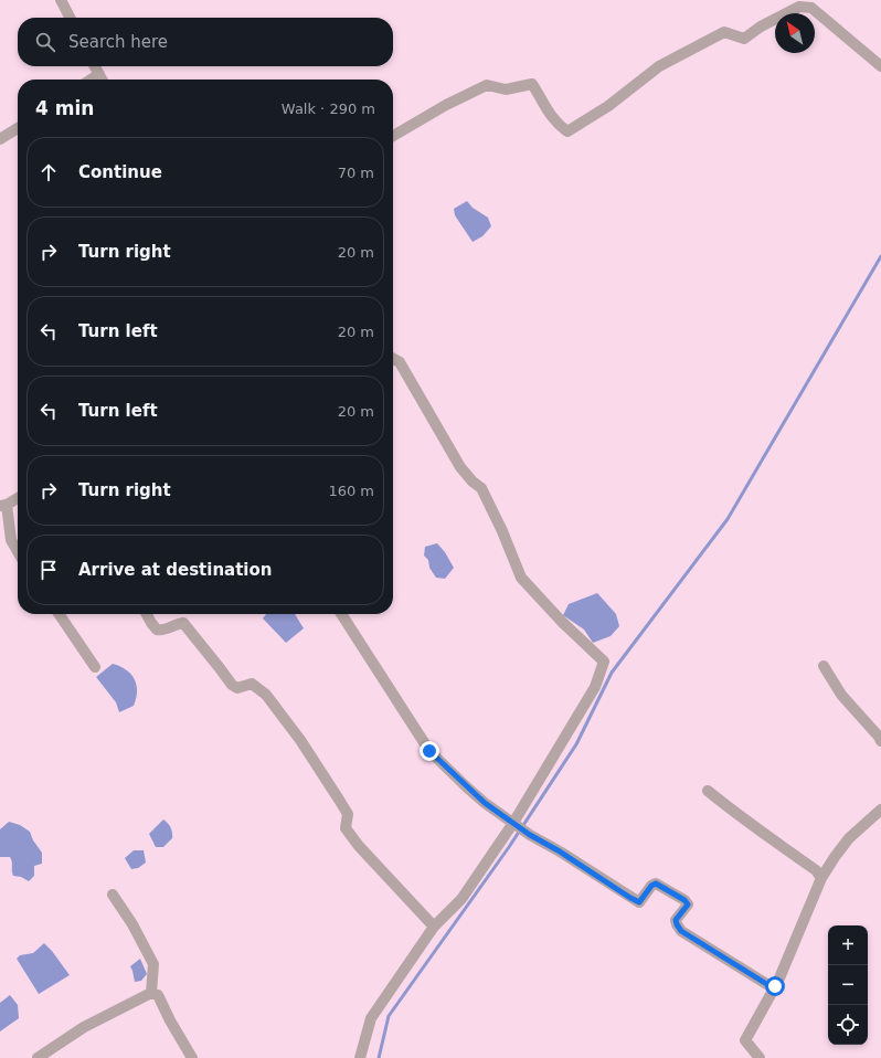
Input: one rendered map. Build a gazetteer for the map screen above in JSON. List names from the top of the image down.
{
  "north": "top left",
  "page": {
    "search": "Search here",
    "heading": ["4 min", "Walk · 290 m"],
    "list": [
      ["Continue", "70 m"],
      ["Turn right", "20 m"],
      ["Turn left", "20 m"],
      ["Turn left", "20 m"],
      ["Turn right", "160 m"],
      "Arrive at destination"
    ],
    "map_buttons": ["+", "−"]
  }
}
